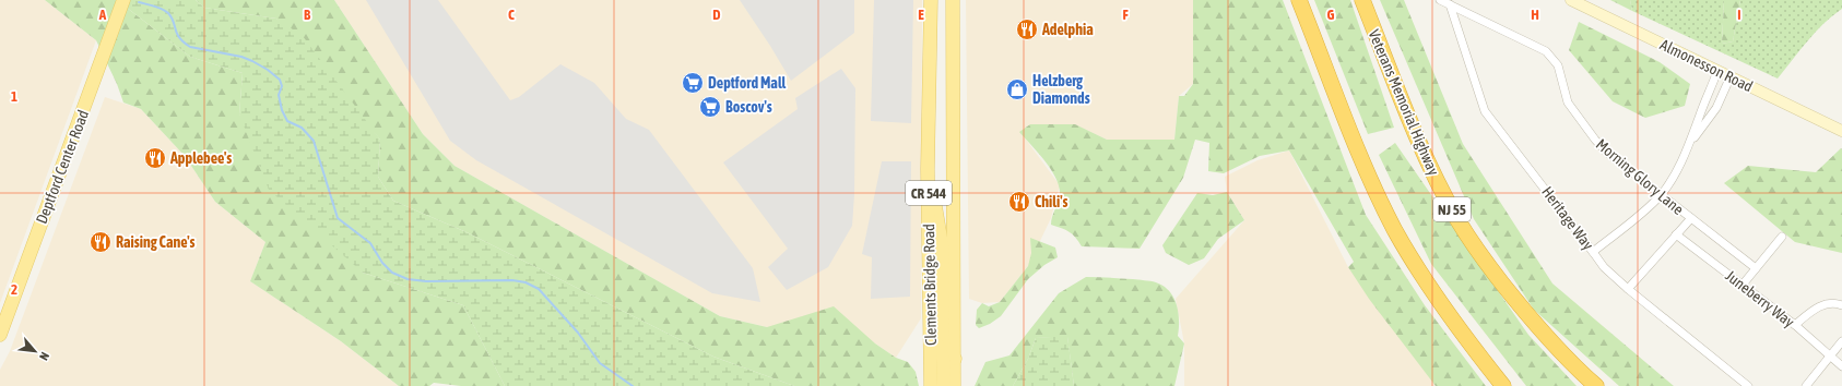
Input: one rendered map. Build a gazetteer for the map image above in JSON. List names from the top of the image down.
{
  "streets": {
    "highway": ["Veterans Memorial Highway", "NJ 55"],
    "main road": [
      "Almonesson Road",
      "Deptford Center Road",
      "CR 544",
      "Clements Bridge Road"
    ],
    "street": ["Morning Glory Lane", "Heritage Way", "Juneberry Way"]
  },
  "crossings": [
    ["Morning Glory Lane", "Heritage Way"]
  ],
  "places": {
    "restaurant": [
      "Adelphia",
      "Applebee's",
      "Chili's",
      "Raising Cane's"
    ],
    "supermarket": ["Deptford Mall", "Boscov's"],
    "shop": ["Helzberg Diamonds"]
  },
  "north": "bottom right",
  "grid": {
    "columns": [
      "A",
      "B",
      "C",
      "D",
      "E",
      "F",
      "G",
      "H",
      "I"
    ],
    "rows": ["1", "2"]
  }
}
